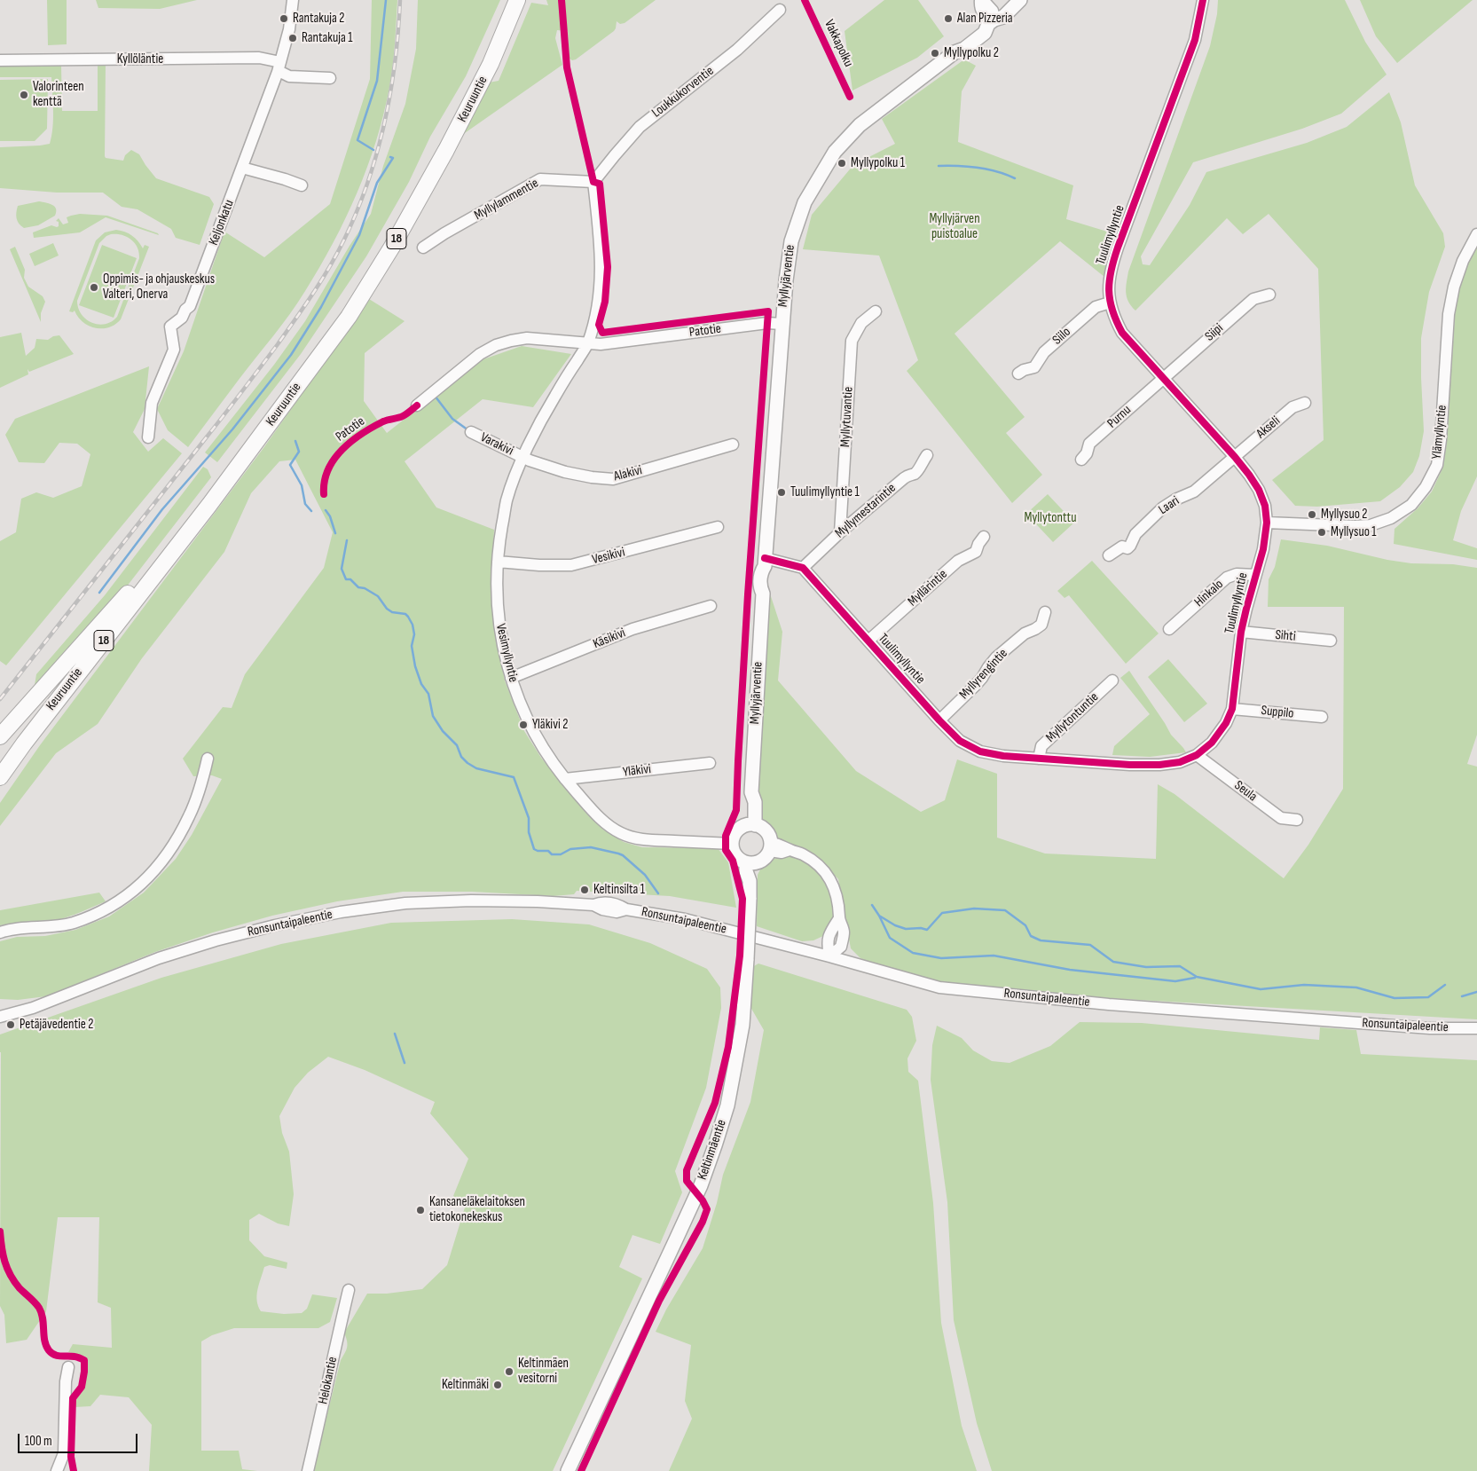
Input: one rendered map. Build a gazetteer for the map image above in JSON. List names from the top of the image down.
{
  "streets": {
    "highway": ["Keuruuntie", "18"],
    "main road": ["Myllyjärventie", "Keltinmäentie"],
    "street": [
      "Kyllöläntie",
      "Loukkukorventie",
      "Myllylammentie",
      "Keljonkatu",
      "Tuulimyllyntie",
      "Patotie",
      "Siipi",
      "Siilo",
      "Myllytuvantie",
      "Purnu",
      "Akseli",
      "Ylämyllyntie",
      "Varakivi",
      "Alakivi",
      "Laari",
      "Myllymestarintie",
      "Vesikivi",
      "Myllärintie",
      "Hinkalo",
      "Sihti",
      "Käsikivi",
      "Vesimyllyntie",
      "Myllyrengintie",
      "Suppilo",
      "Myllytontuntie",
      "Yläkivi",
      "Seula",
      "Ronsuntaipaleentie",
      "Helokantie"
    ],
    "cycle path": ["Vakkapolku"]
  },
  "crossings": [
    ["Kyllöläntie", "Keljonkatu"],
    ["Loukkukorventie", "Myllylammentie"],
    ["Tuulimyllyntie", "Siipi"],
    ["Tuulimyllyntie", "Siilo"],
    ["Tuulimyllyntie", "Purnu"],
    ["Tuulimyllyntie", "Akseli"],
    ["Tuulimyllyntie", "Ylämyllyntie"],
    ["Tuulimyllyntie", "Laari"],
    ["Tuulimyllyntie", "Myllymestarintie"],
    ["Tuulimyllyntie", "Myllärintie"],
    ["Tuulimyllyntie", "Hinkalo"],
    ["Tuulimyllyntie", "Sihti"],
    ["Tuulimyllyntie", "Myllyrengintie"],
    ["Tuulimyllyntie", "Suppilo"],
    ["Tuulimyllyntie", "Myllytontuntie"],
    ["Tuulimyllyntie", "Seula"],
    ["Myllyjärventie", "Patotie"],
    ["Myllyjärventie", "Vesimyllyntie"],
    ["Myllyjärventie", "Keltinmäentie"],
    ["Patotie", "Vesimyllyntie"],
    ["Siipi", "Purnu"],
    ["Myllytuvantie", "Myllymestarintie"],
    ["Akseli", "Laari"],
    ["Varakivi", "Alakivi"],
    ["Varakivi", "Vesimyllyntie"],
    ["Alakivi", "Vesimyllyntie"],
    ["Vesikivi", "Vesimyllyntie"],
    ["Käsikivi", "Vesimyllyntie"],
    ["Vesimyllyntie", "Yläkivi"],
    ["Vesimyllyntie", "Keltinmäentie"]
  ],
  "parks": ["Myllyjärven puistoalue", "Myllytonttu"],
  "places": [
    "Rantakuja 2",
    "Alan Pizzeria",
    "Rantakuja 1",
    "Myllypolku 2",
    "Valorinteen kenttä",
    "Myllypolku 1",
    "Oppimis- ja ohjauskeskus Valteri, Onerva",
    "Tuulimyllyntie 1",
    "Myllysuo 2",
    "Myllysuo 1",
    "Yläkivi 2",
    "Keltinsilta 1",
    "Petäjävedentie 2",
    "Kansaneläkelaitoksen tietokonekeskus",
    "Keltinmäen vesitorni",
    "Keltinmäki"
  ],
  "scale_bar": "100 m"
}
